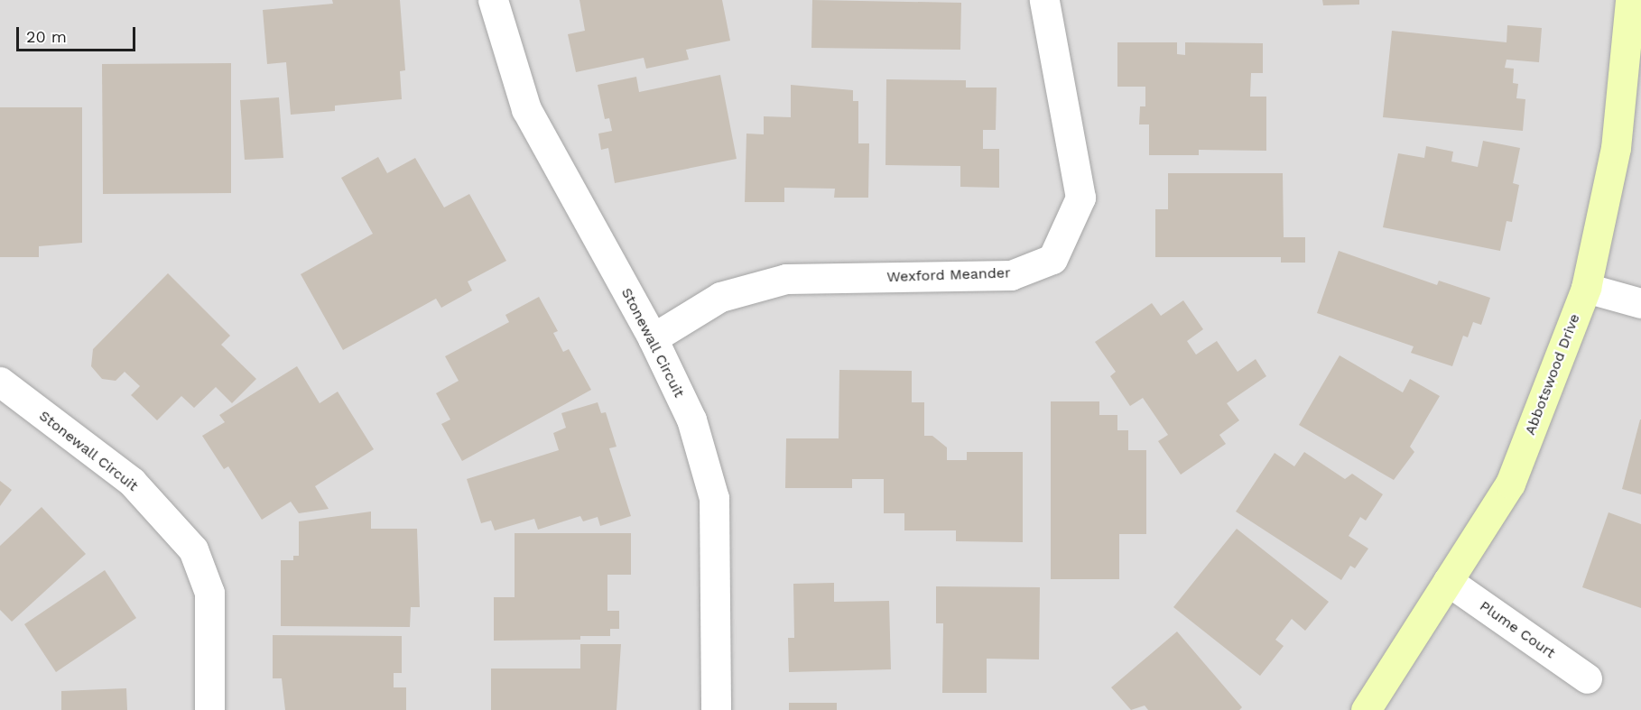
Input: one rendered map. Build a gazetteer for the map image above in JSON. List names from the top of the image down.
{
  "streets": {
    "street": [
      "Wexford Meander",
      "Stonewall Circuit",
      "Abbotswood Drive",
      "Plume Court"
    ]
  },
  "crossings": [
    ["Wexford Meander", "Stonewall Circuit"],
    ["Abbotswood Drive", "Plume Court"]
  ],
  "scale_bar": "20 m"
}
